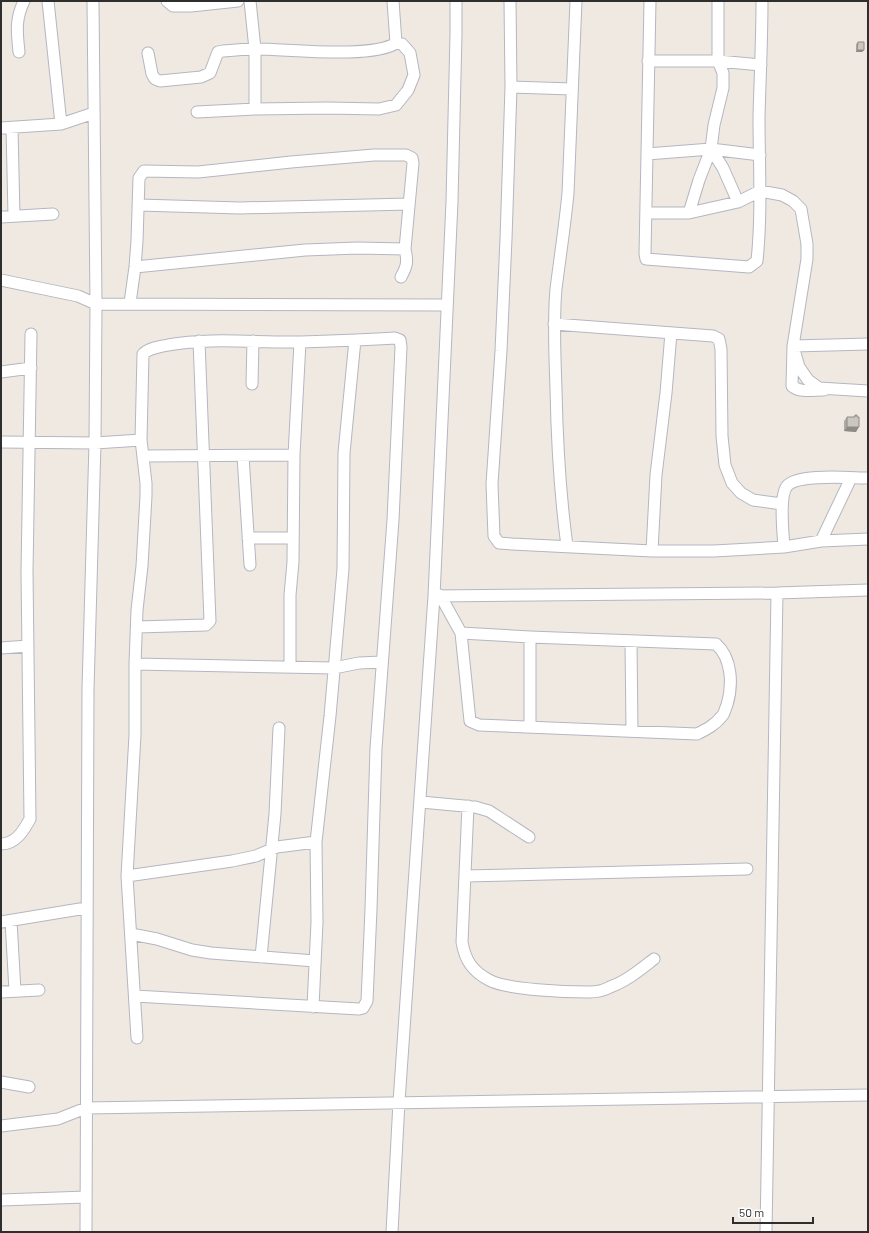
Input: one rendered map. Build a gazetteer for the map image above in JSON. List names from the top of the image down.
{
  "scale_bar": "50 m"
}
